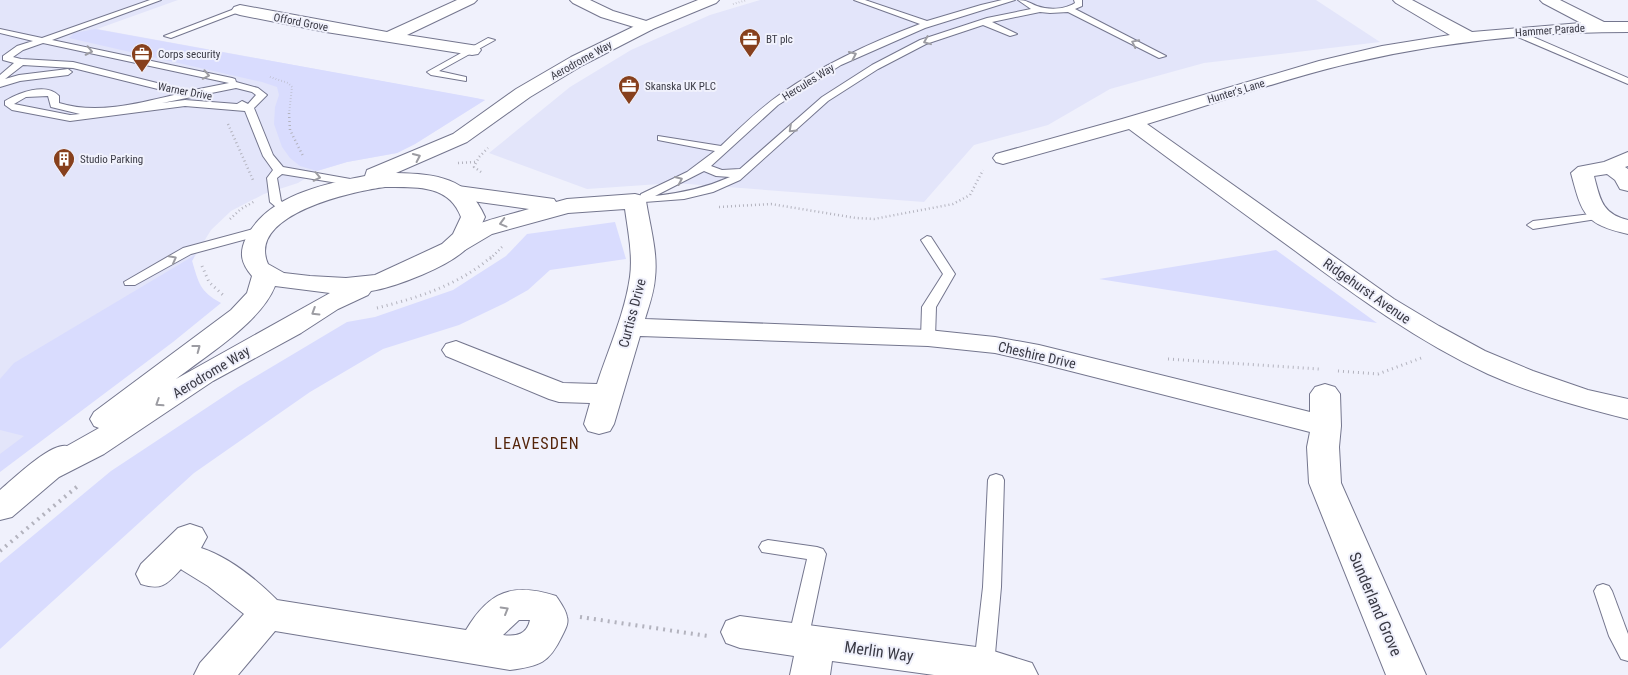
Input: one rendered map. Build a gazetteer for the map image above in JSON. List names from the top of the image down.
{
  "streets": {
    "street": [
      "Offord Grove",
      "Hammer Parade",
      "Aerodrome Way",
      "Hercules Way",
      "Hunter's Lane",
      "Ridgehurst Avenue",
      "Curtiss Drive",
      "Cheshire Drive",
      "Sunderland Grove",
      "Merlin Way"
    ],
    "lane": ["Warner Drive"]
  },
  "crossings": [
    ["Hammer Parade", "Hunter's Lane"],
    ["Aerodrome Way", "Hercules Way"],
    ["Hercules Way", "Curtiss Drive"],
    ["Hunter's Lane", "Ridgehurst Avenue"],
    ["Curtiss Drive", "Cheshire Drive"],
    ["Cheshire Drive", "Sunderland Grove"]
  ],
  "districts": ["LEAVESDEN"],
  "places": {
    "office": ["BT plc", "Corps security", "Skanska UK PLC"],
    "building": ["Studio Parking"]
  }
}
